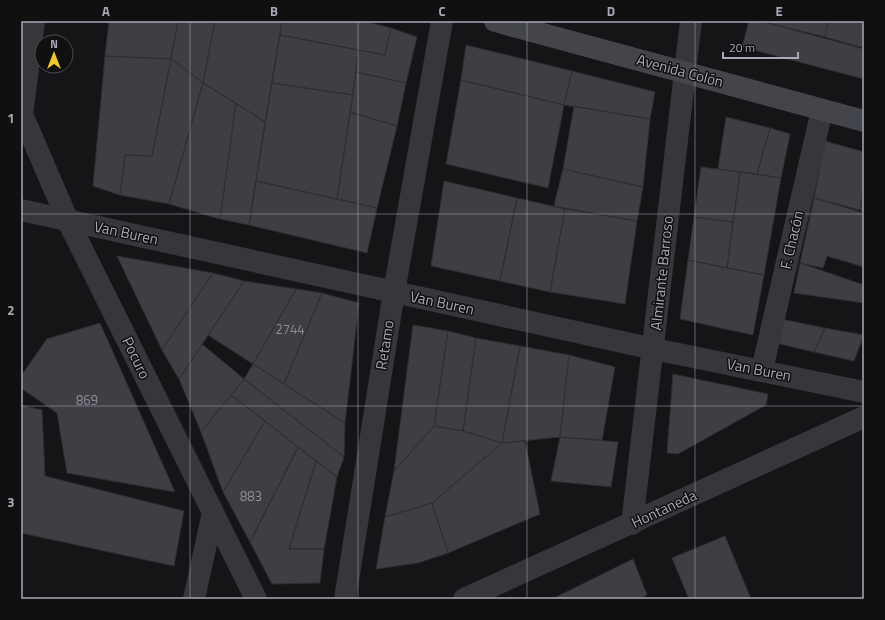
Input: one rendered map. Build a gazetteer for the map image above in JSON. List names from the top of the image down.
{
  "streets": {
    "main road": ["Avenida Colón"],
    "street": [
      "Van Buren",
      "F. Chacón",
      "Almirante Barroso",
      "Retamo",
      "Pocuro",
      "Hontaneda"
    ]
  },
  "crossings": [
    ["Avenida Colón", "F. Chacón"],
    ["Avenida Colón", "Almirante Barroso"],
    ["Van Buren", "F. Chacón"],
    ["Van Buren", "Almirante Barroso"],
    ["Van Buren", "Retamo"],
    ["Van Buren", "Pocuro"],
    ["Almirante Barroso", "Hontaneda"]
  ],
  "house_numbers": ["2744", "869", "883"],
  "scale_bar": "20 m",
  "north": "top",
  "grid": {
    "columns": [
      "A",
      "B",
      "C",
      "D",
      "E"
    ],
    "rows": ["1", "2", "3"]
  }
}
